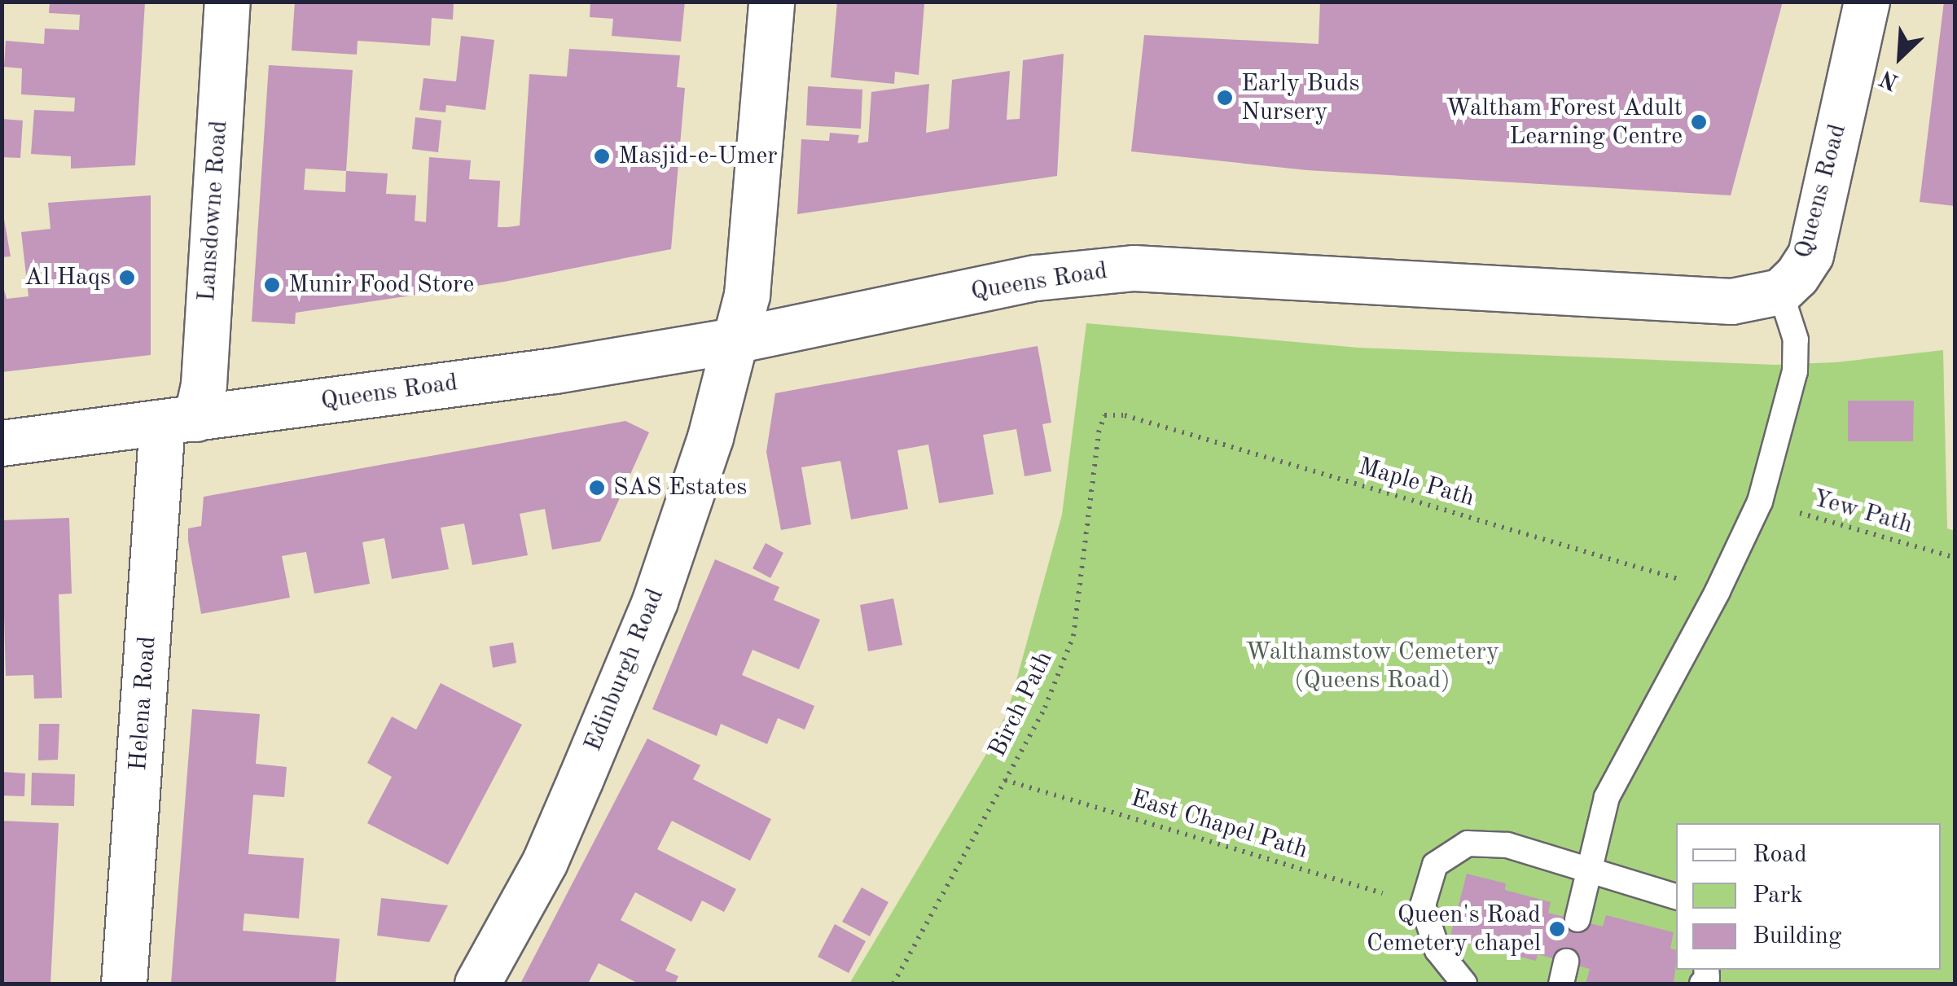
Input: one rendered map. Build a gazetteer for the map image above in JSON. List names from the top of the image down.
{
  "streets": {
    "street": [
      "Queens Road",
      "Lansdowne Road",
      "Edinburgh Road",
      "Helena Road"
    ],
    "path": [
      "Maple Path",
      "Yew Path",
      "Birch Path",
      "East Chapel Path"
    ]
  },
  "crossings": [
    ["Queens Road", "Lansdowne Road"],
    ["Queens Road", "Edinburgh Road"],
    ["Queens Road", "Helena Road"],
    ["Lansdowne Road", "Helena Road"],
    ["Maple Path", "Birch Path"],
    ["Birch Path", "East Chapel Path"]
  ],
  "parks": ["Walthamstow Cemetery (Queens Road)"],
  "places": [
    "Early Buds Nursery",
    "Waltham Forest Adult Learning Centre",
    "Masjid-e-Umer",
    "Al Haqs",
    "Munir Food Store",
    "SAS Estates",
    "Queen's Road Cemetery chapel"
  ],
  "legend": ["Road", "Park", "Building"],
  "north": "bottom left"
}
